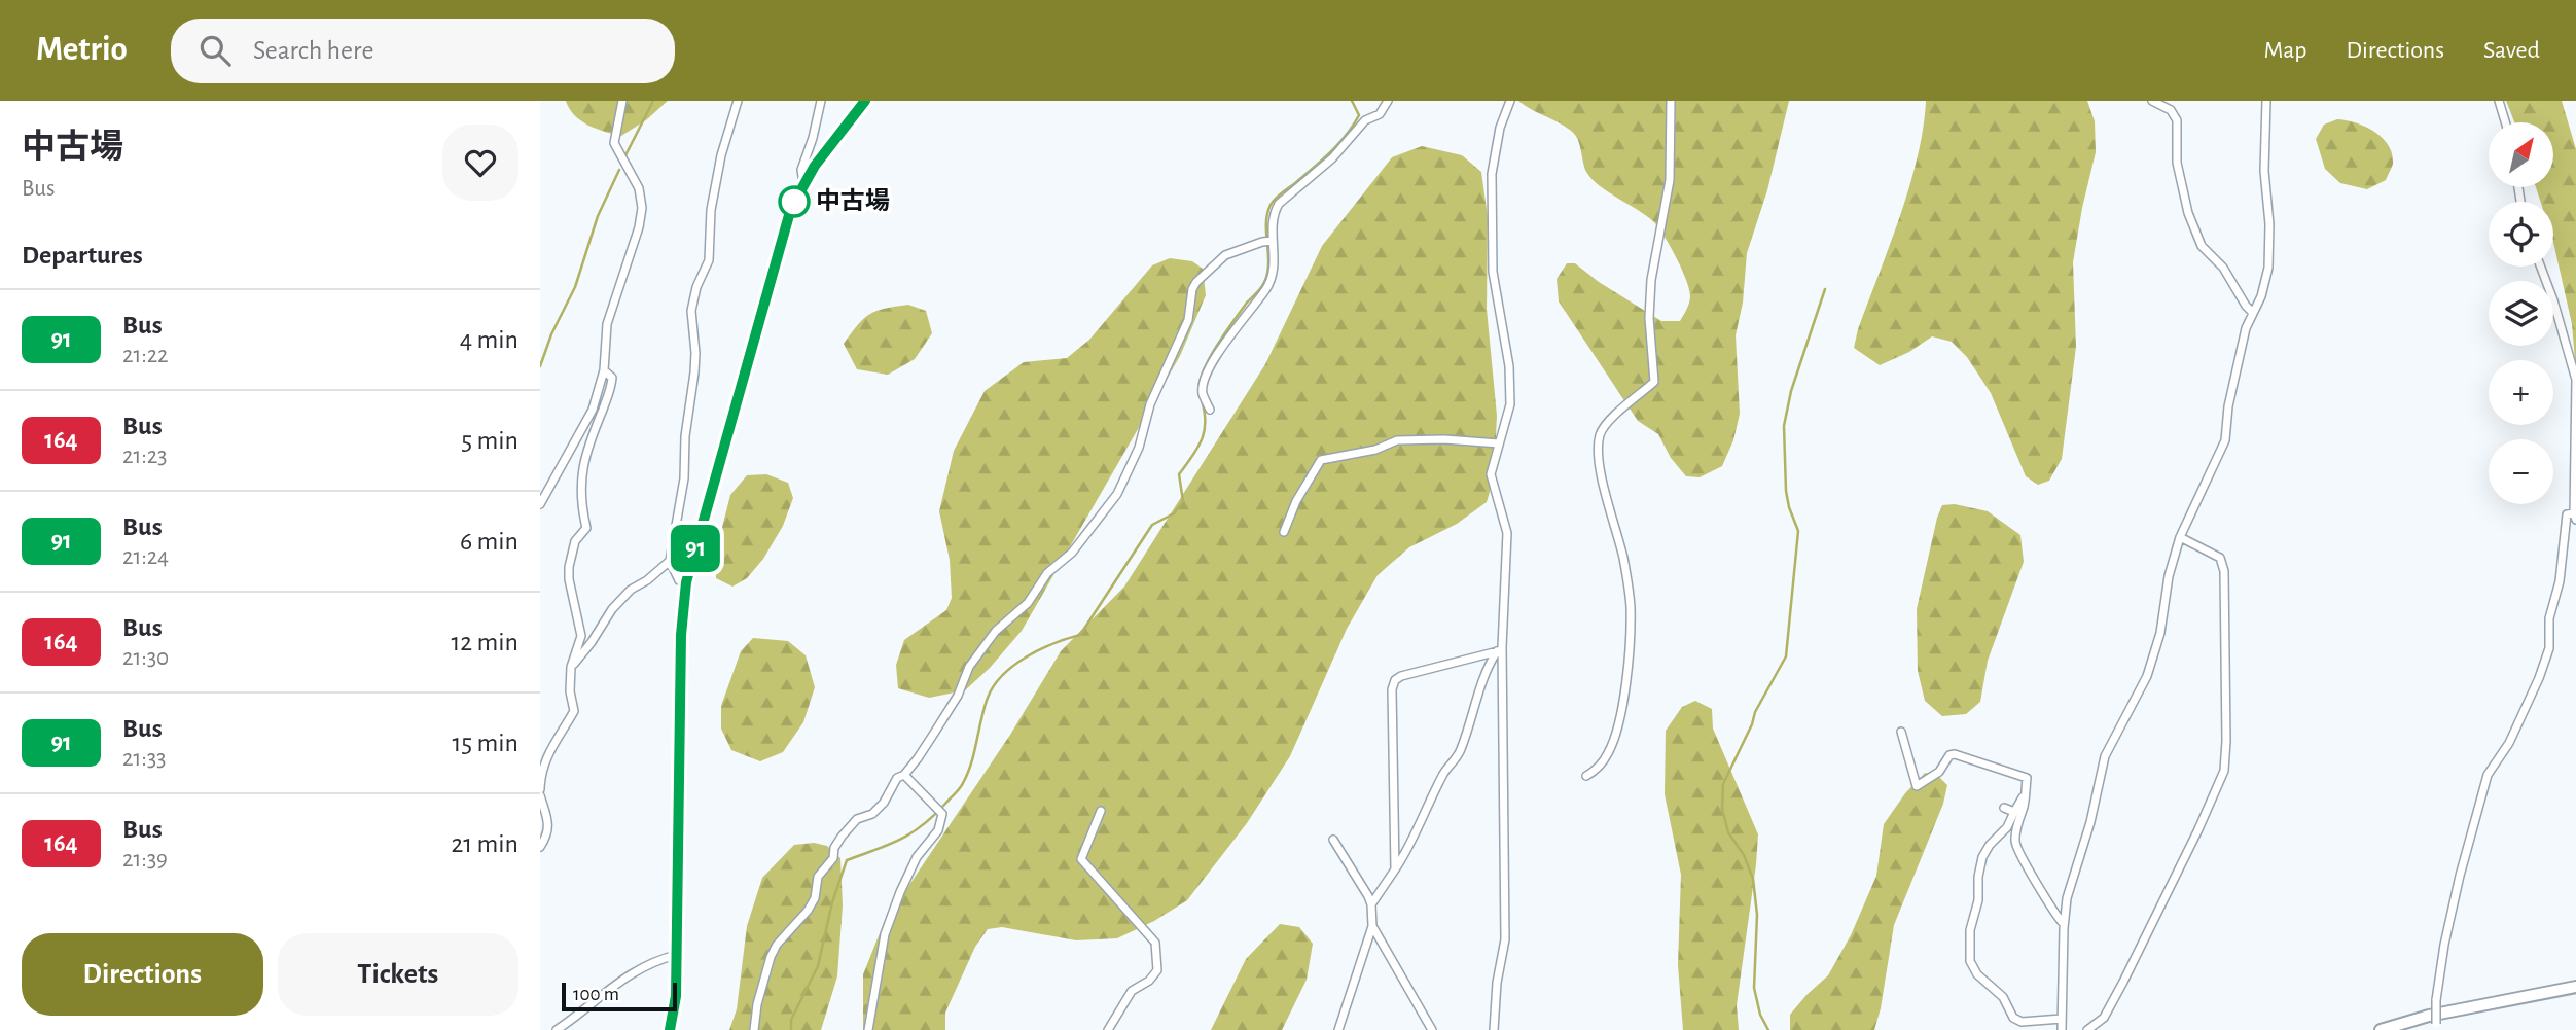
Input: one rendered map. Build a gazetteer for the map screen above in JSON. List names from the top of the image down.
{
  "places": ["中古場"],
  "lines": ["bus line 91"],
  "scale_bar": "100 m",
  "north": "top right",
  "page": {
    "header": "Metrio",
    "search": "Search here",
    "nav": ["Map", "Directions", "Saved"],
    "heading": [
      ["中古場", "Bus"],
      "Departures"
    ],
    "on_map": "91",
    "map_buttons": ["+", "−"],
    "list": [
      {
        "mark": "91",
        "name": "Bus",
        "note": "21:22",
        "value": "4 min"
      },
      {
        "mark": "164",
        "name": "Bus",
        "note": "21:23",
        "value": "5 min"
      },
      {
        "mark": "91",
        "name": "Bus",
        "note": "21:24",
        "value": "6 min"
      },
      {
        "mark": "164",
        "name": "Bus",
        "note": "21:30",
        "value": "12 min"
      },
      {
        "mark": "91",
        "name": "Bus",
        "note": "21:33",
        "value": "15 min"
      },
      {
        "mark": "164",
        "name": "Bus",
        "note": "21:39",
        "value": "21 min"
      }
    ],
    "buttons": ["Directions", "Tickets"],
    "scale": "100 m"
  }
}
